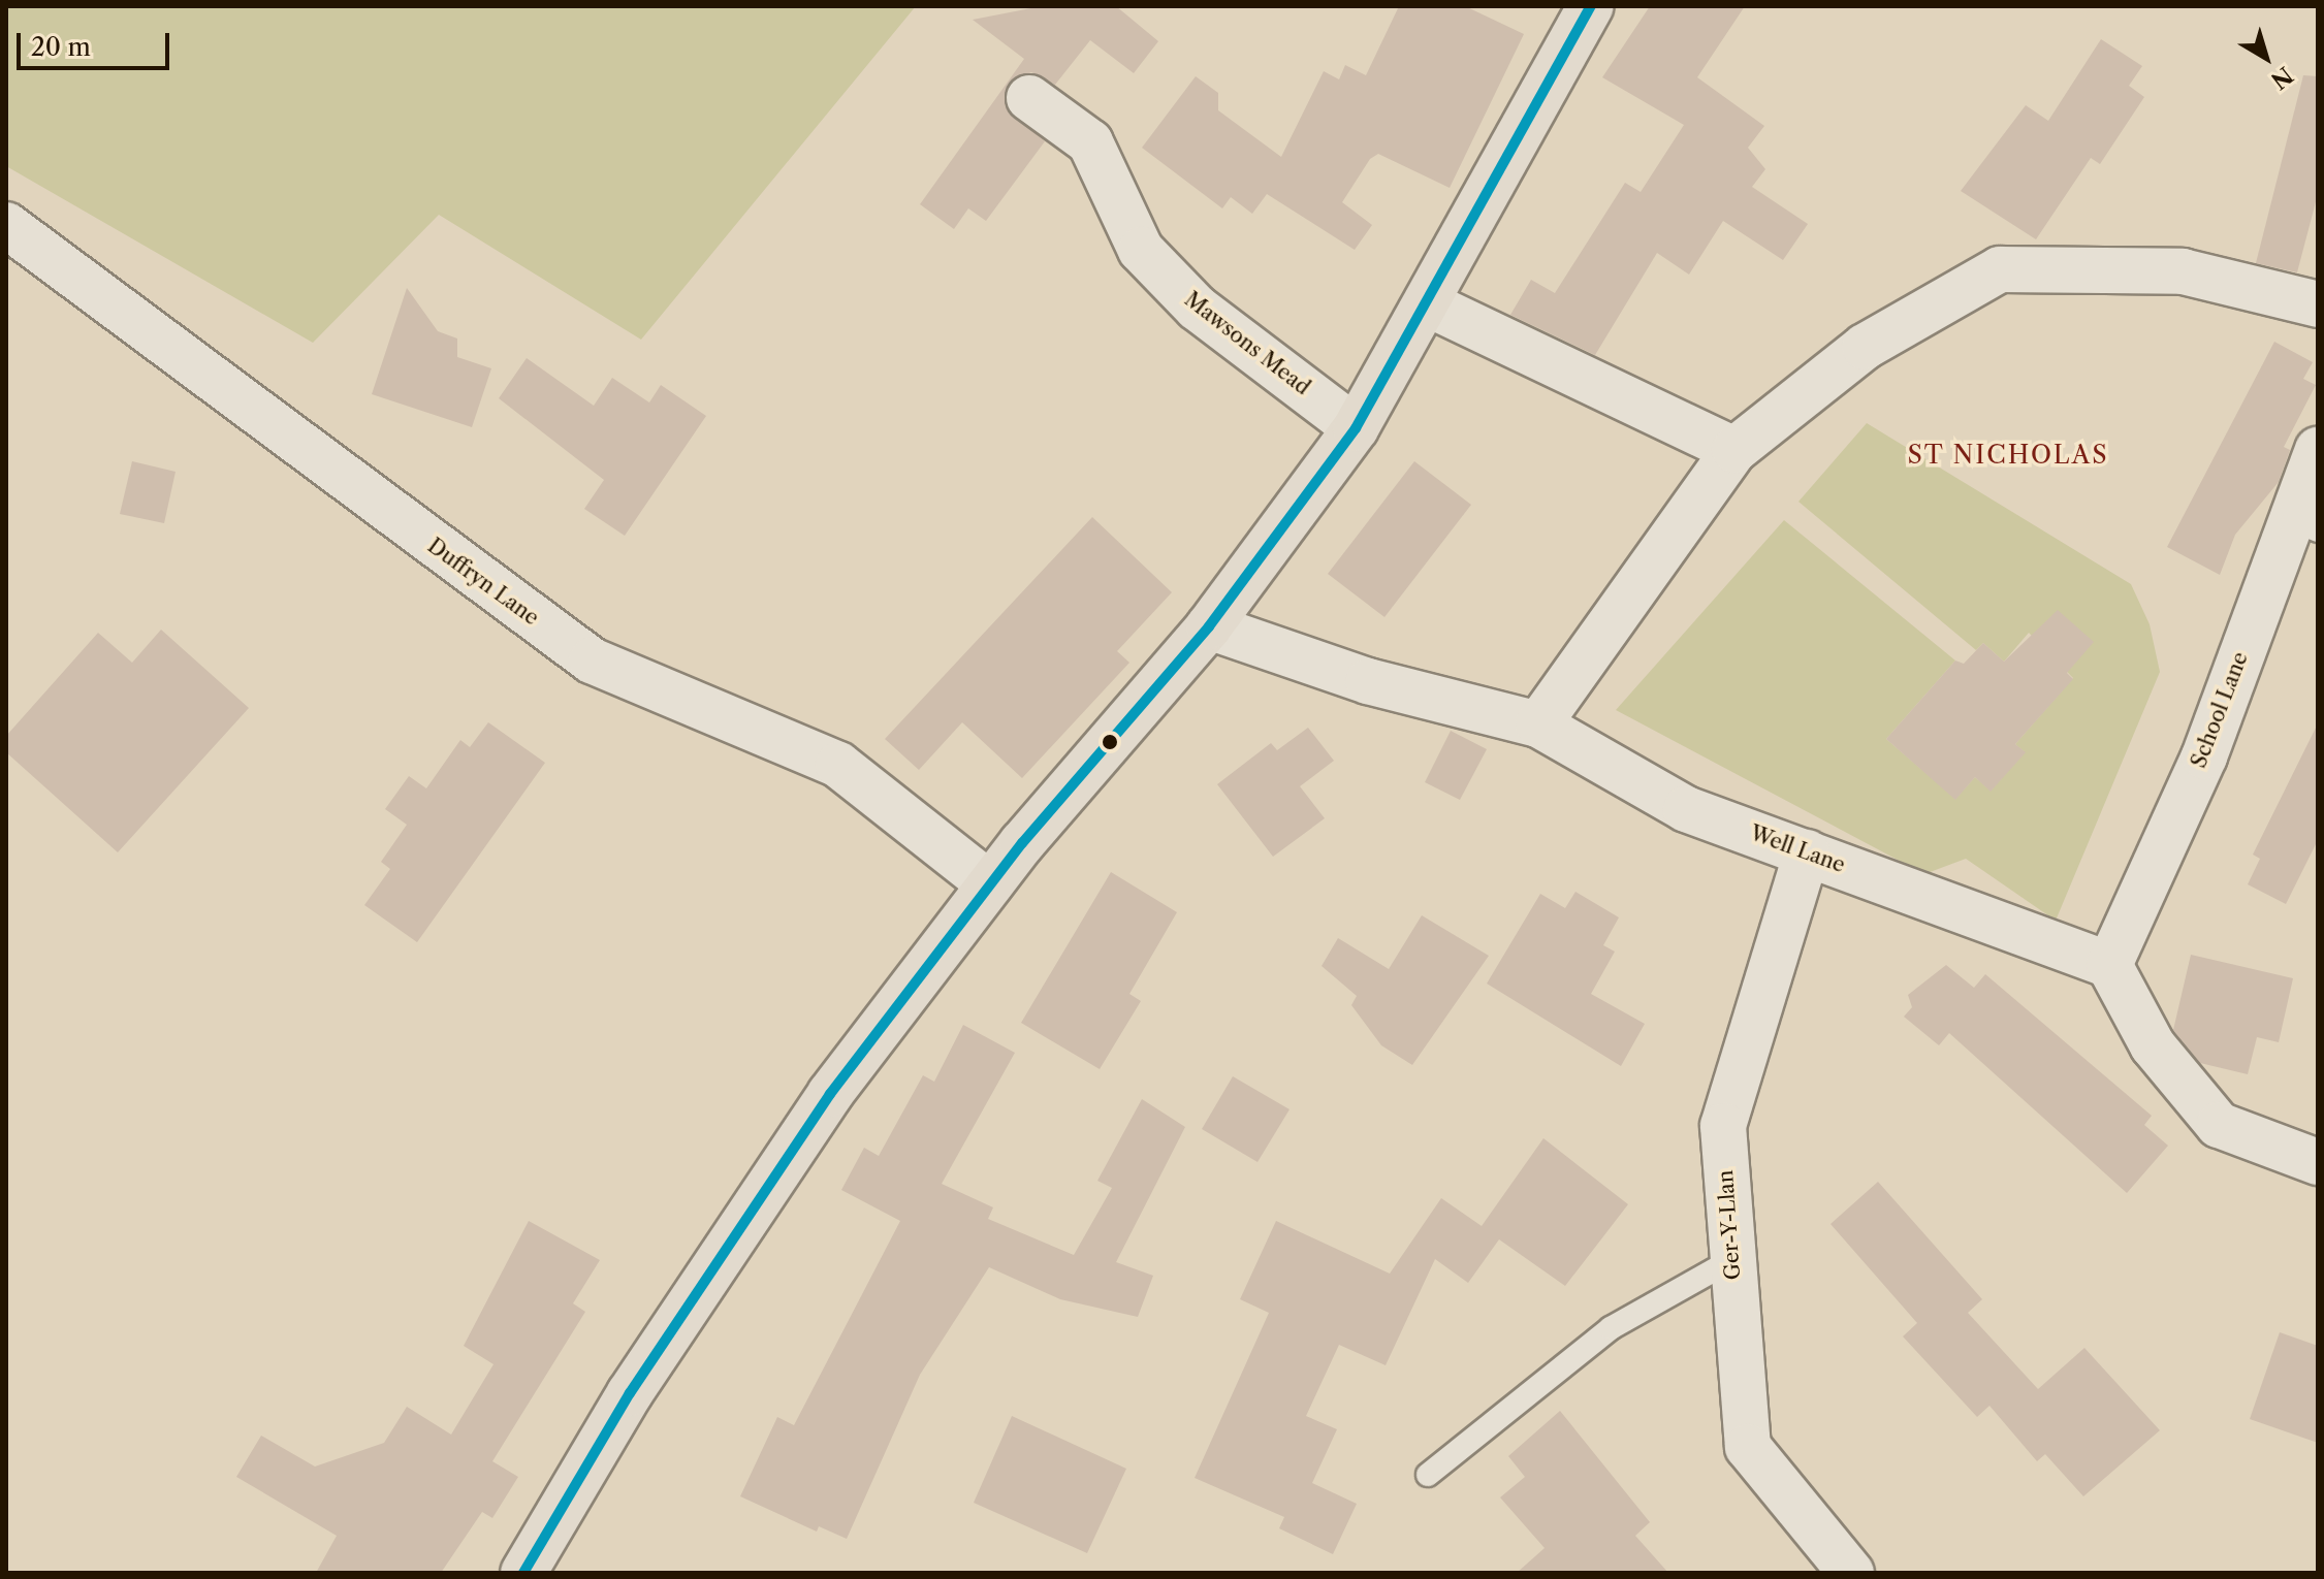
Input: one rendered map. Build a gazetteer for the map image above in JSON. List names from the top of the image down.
{
  "streets": {
    "street": [
      "Mawsons Mead",
      "Duffryn Lane",
      "School Lane",
      "Well Lane",
      "Ger-Y-Llan"
    ]
  },
  "crossings": [
    ["School Lane", "Well Lane"],
    ["Well Lane", "Ger-Y-Llan"]
  ],
  "districts": ["ST NICHOLAS"],
  "scale_bar": "20 m",
  "north": "bottom right"
}
